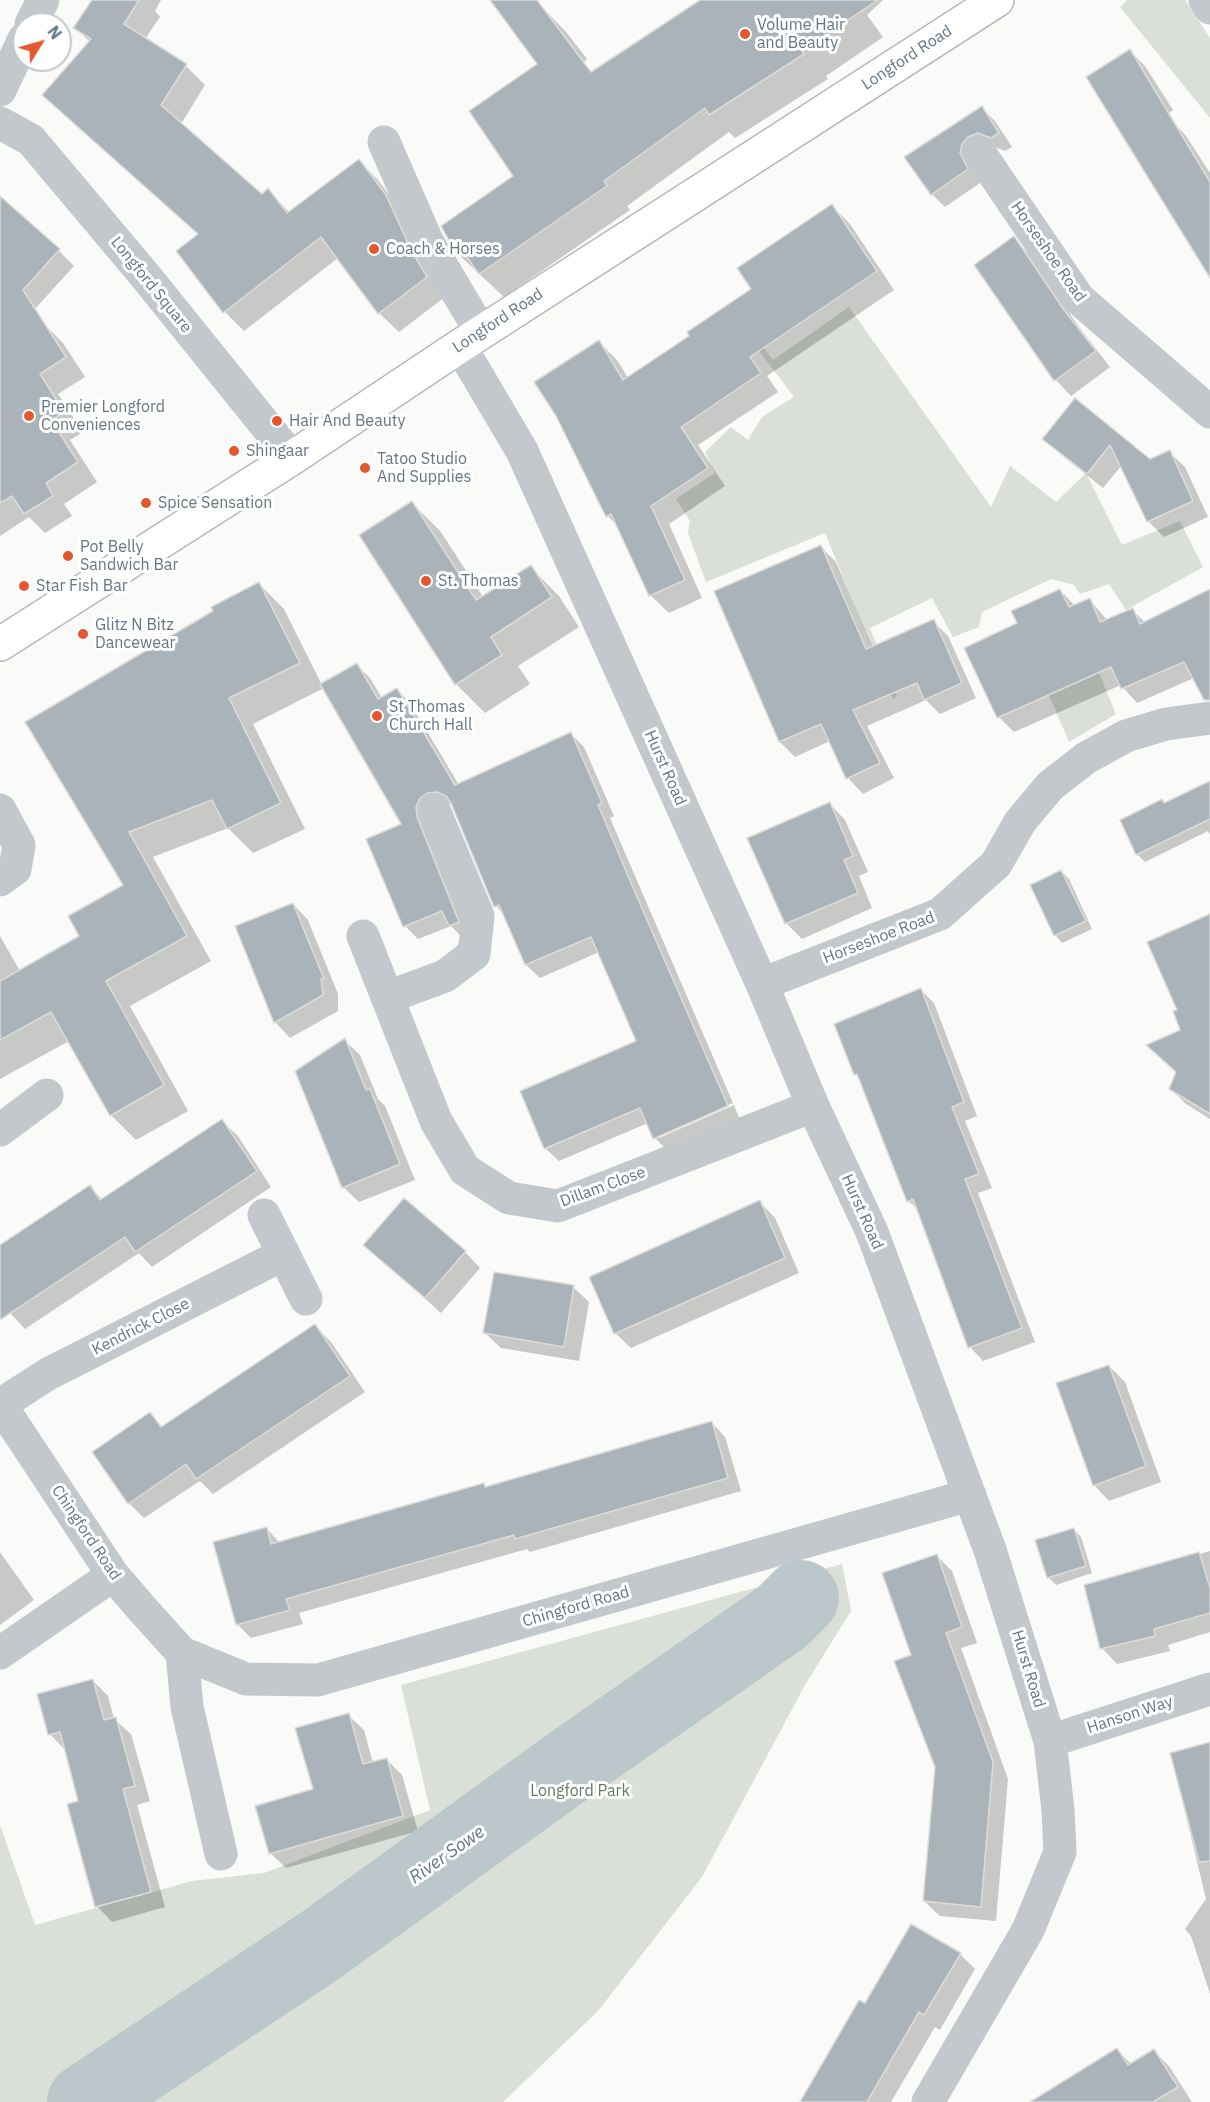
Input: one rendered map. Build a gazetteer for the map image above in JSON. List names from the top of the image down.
{
  "streets": {
    "main road": ["Longford Road"],
    "street": [
      "Horseshoe Road",
      "Longford Square",
      "Hurst Road",
      "Dillam Close",
      "Kendrick Close",
      "Chingford Road",
      "Hanson Way"
    ]
  },
  "crossings": [
    ["Longford Road", "Longford Square"],
    ["Longford Road", "Hurst Road"],
    ["Horseshoe Road", "Hurst Road"],
    ["Hurst Road", "Dillam Close"],
    ["Hurst Road", "Chingford Road"],
    ["Hurst Road", "Hanson Way"],
    ["Kendrick Close", "Chingford Road"]
  ],
  "water": ["River Sowe"],
  "parks": ["Longford Park"],
  "places": [
    "Volume Hair and Beauty",
    "Coach & Horses",
    "Premier Longford Conveniences",
    "Hair And Beauty",
    "Shingaar",
    "Tatoo Studio And Supplies",
    "Spice Sensation",
    "Pot Belly Sandwich Bar",
    "St. Thomas",
    "Star Fish Bar",
    "Glitz N Bitz Dancewear",
    "St Thomas Church Hall"
  ],
  "north": "top right"
}
